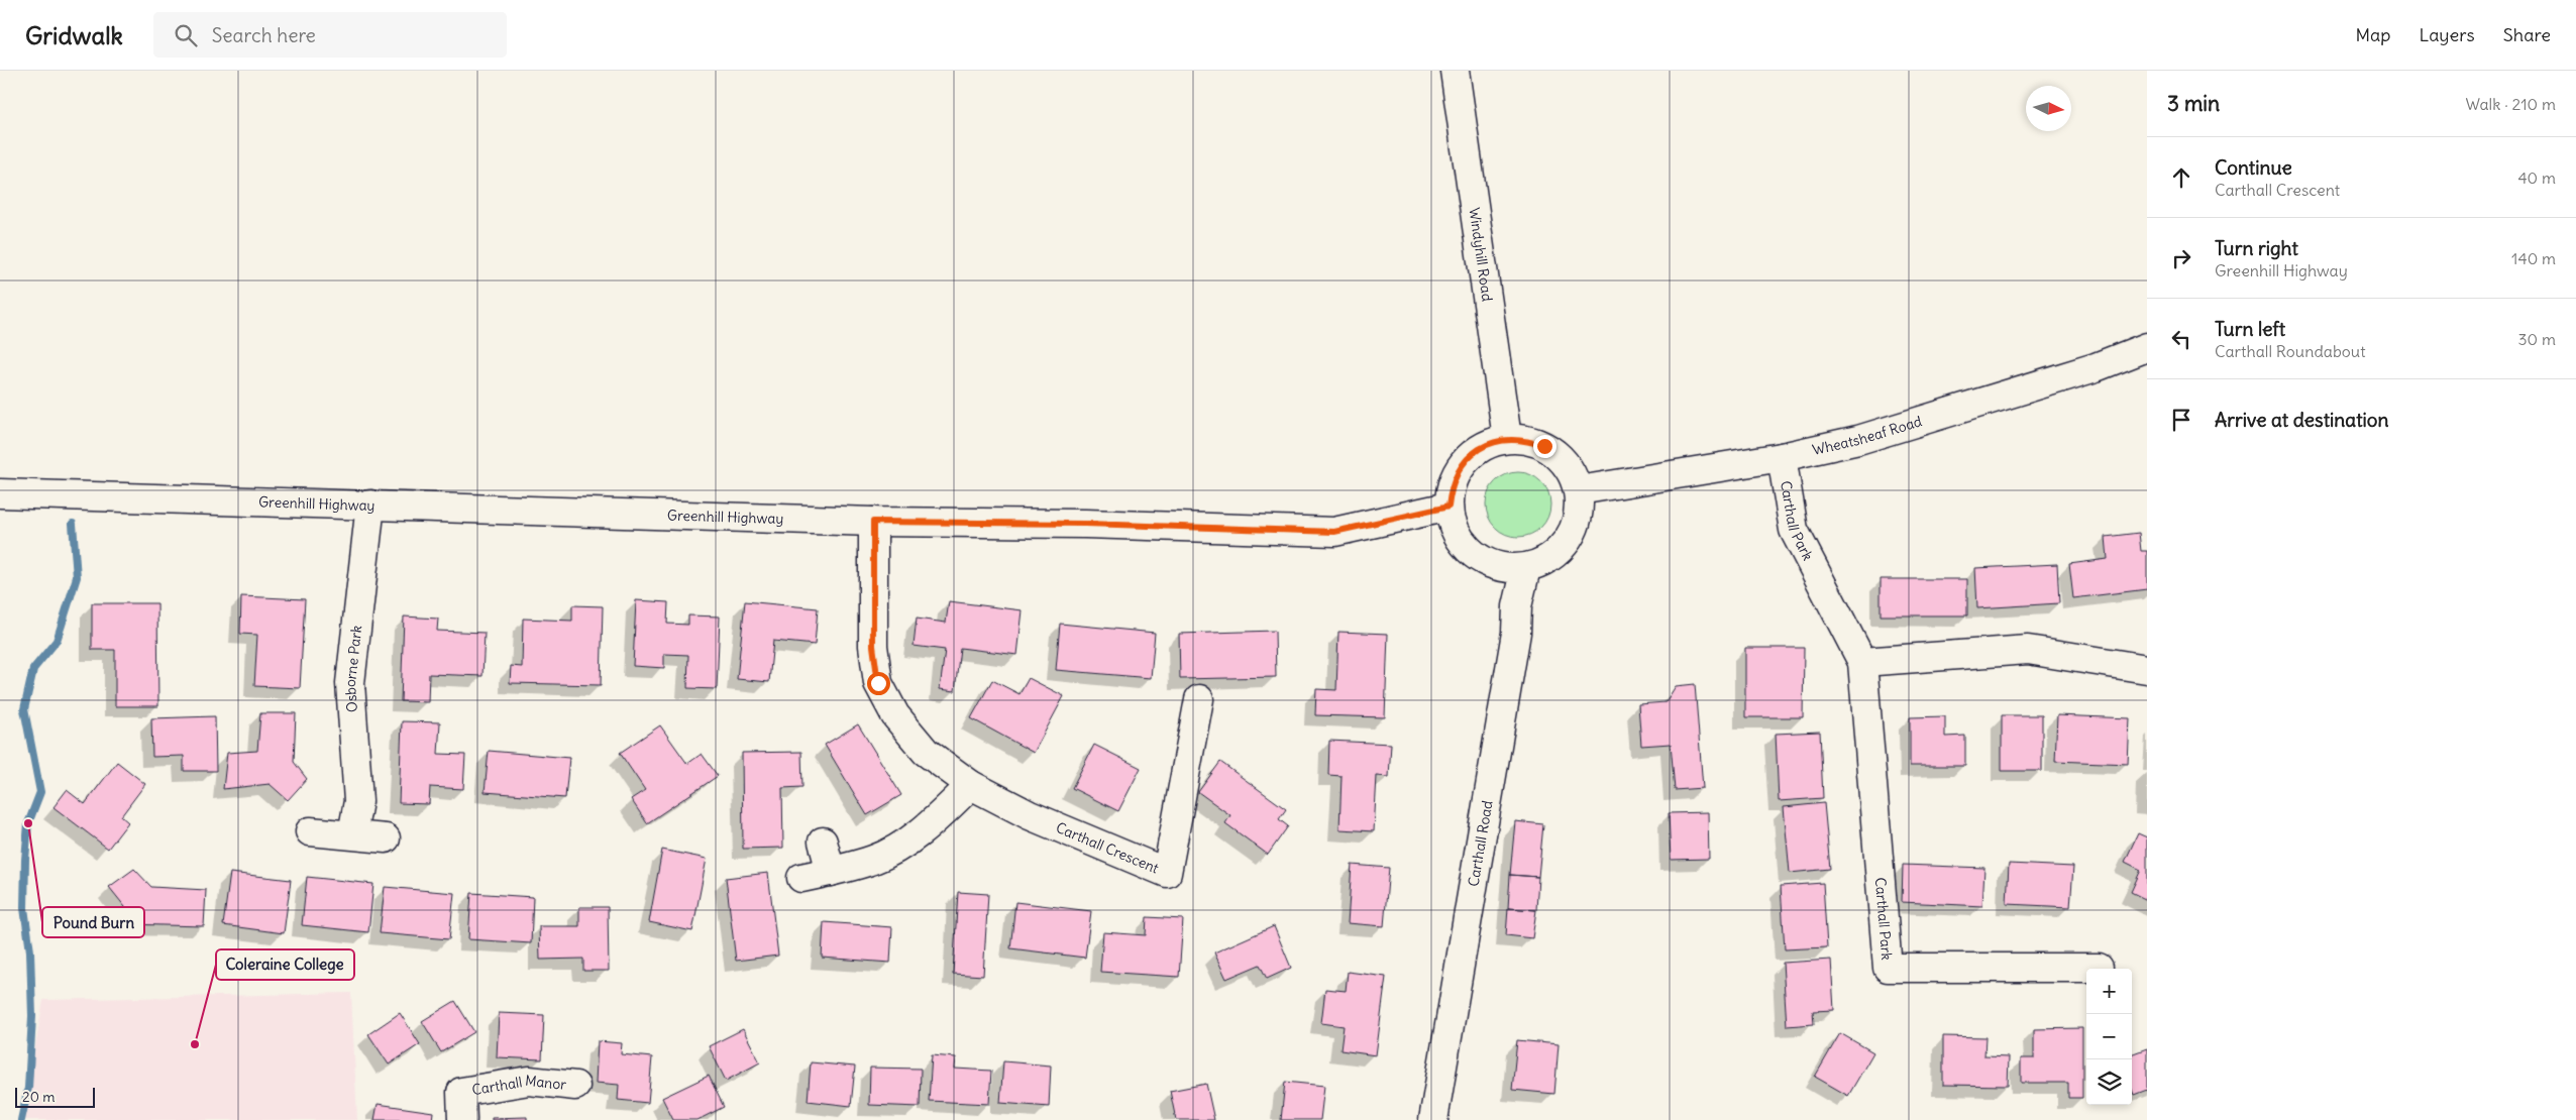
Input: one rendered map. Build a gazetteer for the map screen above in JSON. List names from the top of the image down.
{
  "streets": {
    "main road": [
      "Windyhill Road",
      "Wheatsheaf Road",
      "Greenhill Highway",
      "Carthall Park",
      "Osborne Park",
      "Carthall Road",
      "Carthall Crescent",
      "Carthall Manor"
    ]
  },
  "crossings": [
    ["Windyhill Road", "Wheatsheaf Road"],
    ["Windyhill Road", "Greenhill Highway"],
    ["Windyhill Road", "Carthall Road"],
    ["Wheatsheaf Road", "Greenhill Highway"],
    ["Wheatsheaf Road", "Carthall Park"],
    ["Wheatsheaf Road", "Carthall Road"],
    ["Greenhill Highway", "Osborne Park"],
    ["Greenhill Highway", "Carthall Road"],
    ["Greenhill Highway", "Carthall Crescent"]
  ],
  "places": ["Pound Burn", "Coleraine College"],
  "scale_bar": "20 m",
  "north": "right",
  "page": {
    "header": "Gridwalk",
    "search": "Search here",
    "nav": ["Map", "Layers", "Share"],
    "heading": ["3 min", "Walk · 210 m"],
    "list": [
      ["Continue", "Carthall Crescent", "40 m"],
      ["Turn right", "Greenhill Highway", "140 m"],
      ["Turn left", "Carthall Roundabout", "30 m"],
      "Arrive at destination"
    ],
    "map_buttons": ["+", "−"],
    "scale": "20 m"
  }
}
